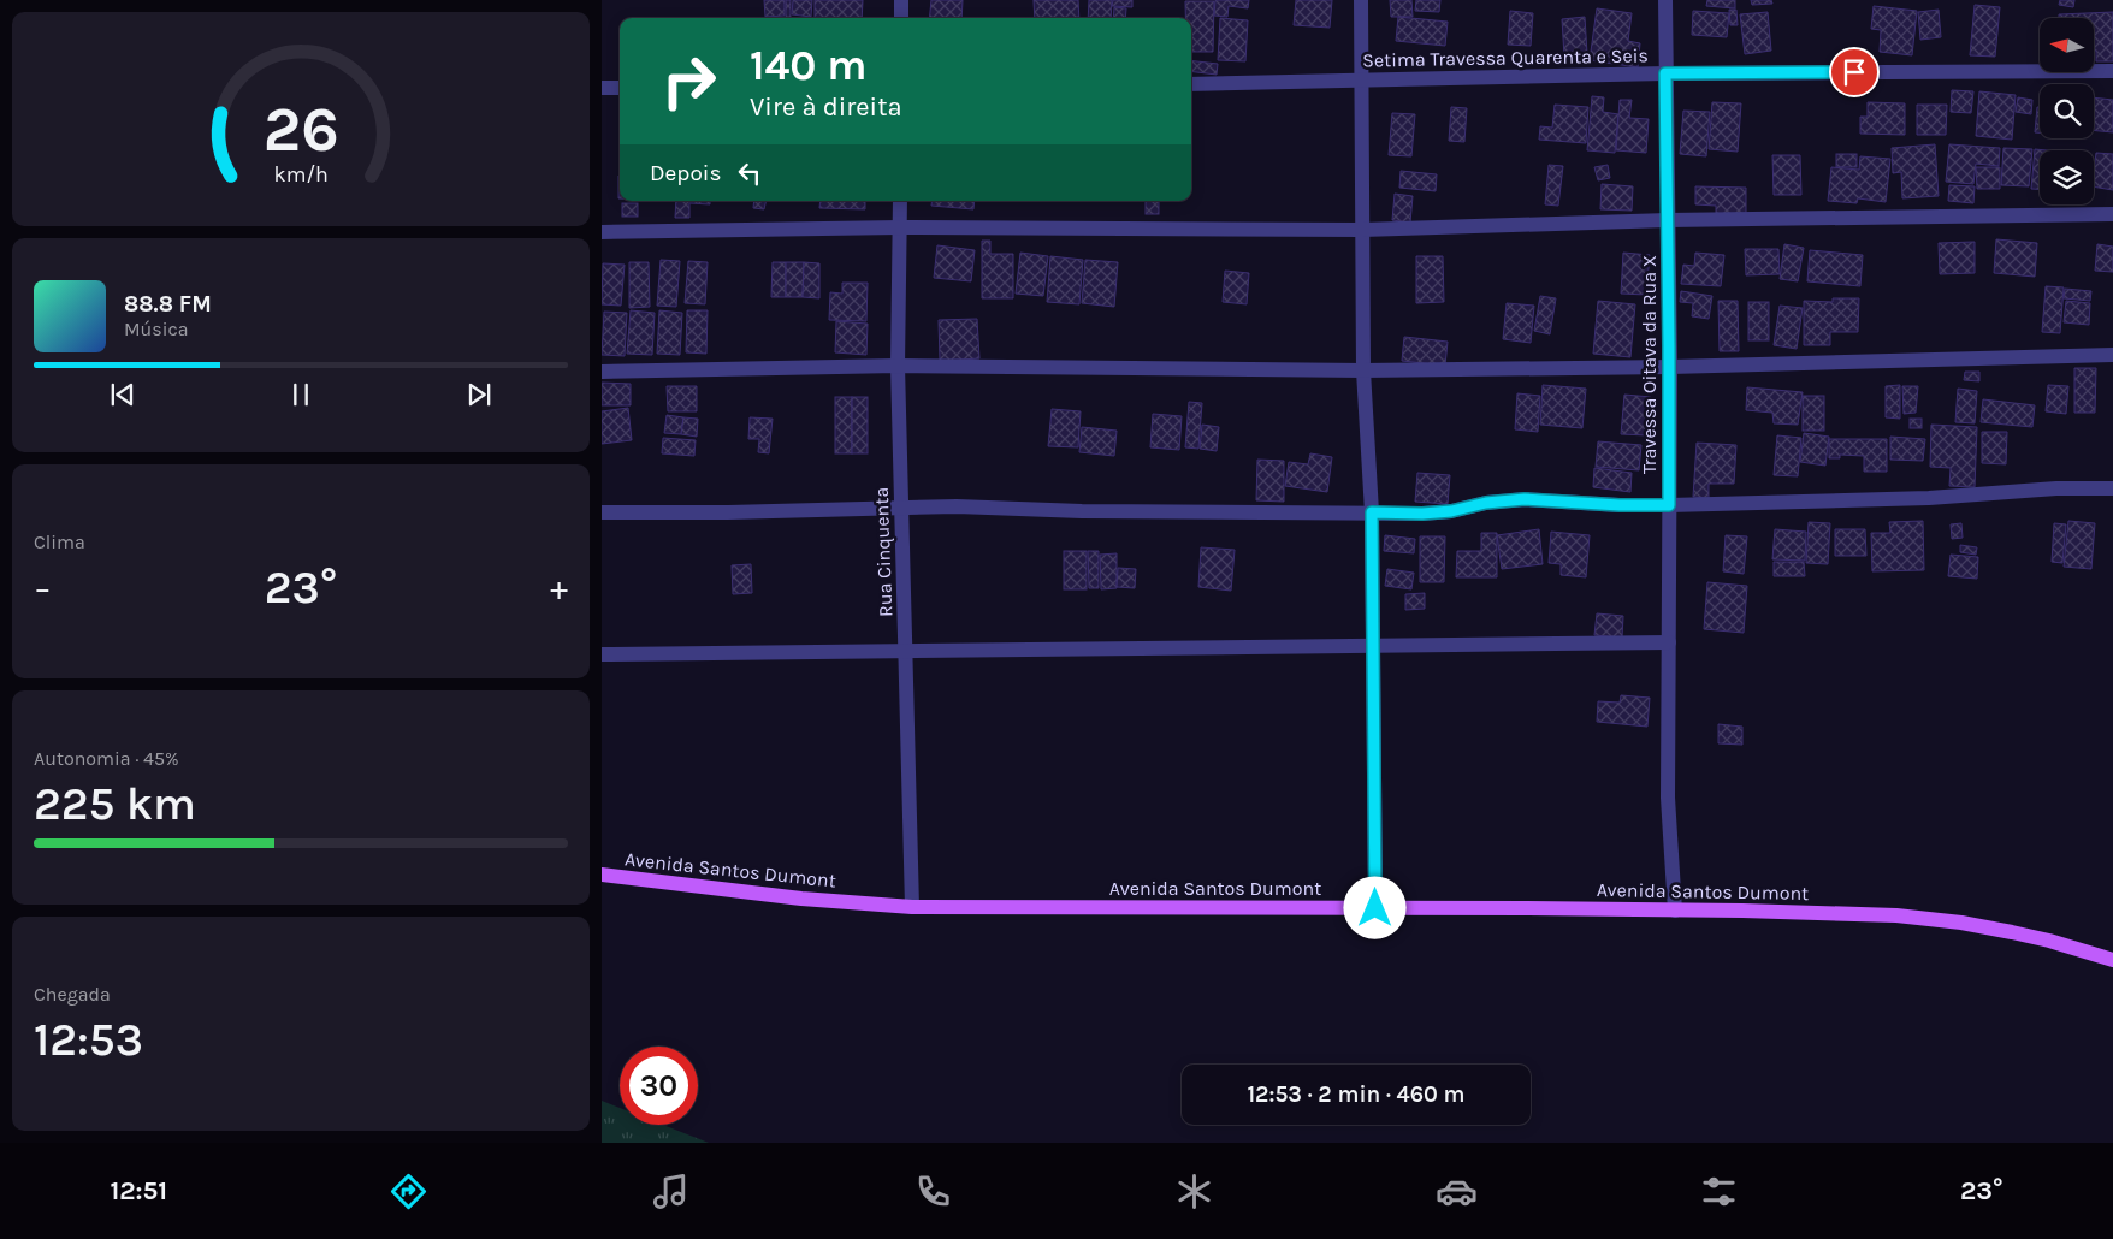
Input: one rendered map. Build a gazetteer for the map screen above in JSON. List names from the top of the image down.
{
  "streets": {
    "main road": ["Avenida Santos Dumont"],
    "street": ["Setima Travessa Quarenta e Seis", "Travessa Oitava da Rua X", "Rua Cinquenta"]
  },
  "crossings": [
    ["Setima Travessa Quarenta e Seis", "Travessa Oitava da Rua X"],
    ["Travessa Oitava da Rua X", "Avenida Santos Dumont"],
    ["Rua Cinquenta", "Avenida Santos Dumont"]
  ],
  "north": "left",
  "page": {
    "turn": ["140 m", "Vire à direita"],
    "then": "Depois",
    "song": ["88.8 FM", "Música"],
    "tile": [
      "Clima",
      ["Autonomia · 45%", "225 km"],
      ["Chegada", "12:53"]
    ],
    "heat": ["−", "23°", "+"],
    "limit": "30",
    "trip": "12:53 · 2 min · 460 m",
    "tabs": ["12:51", "23°"],
    "gauge": ["26", "km/h"]
  }
}
